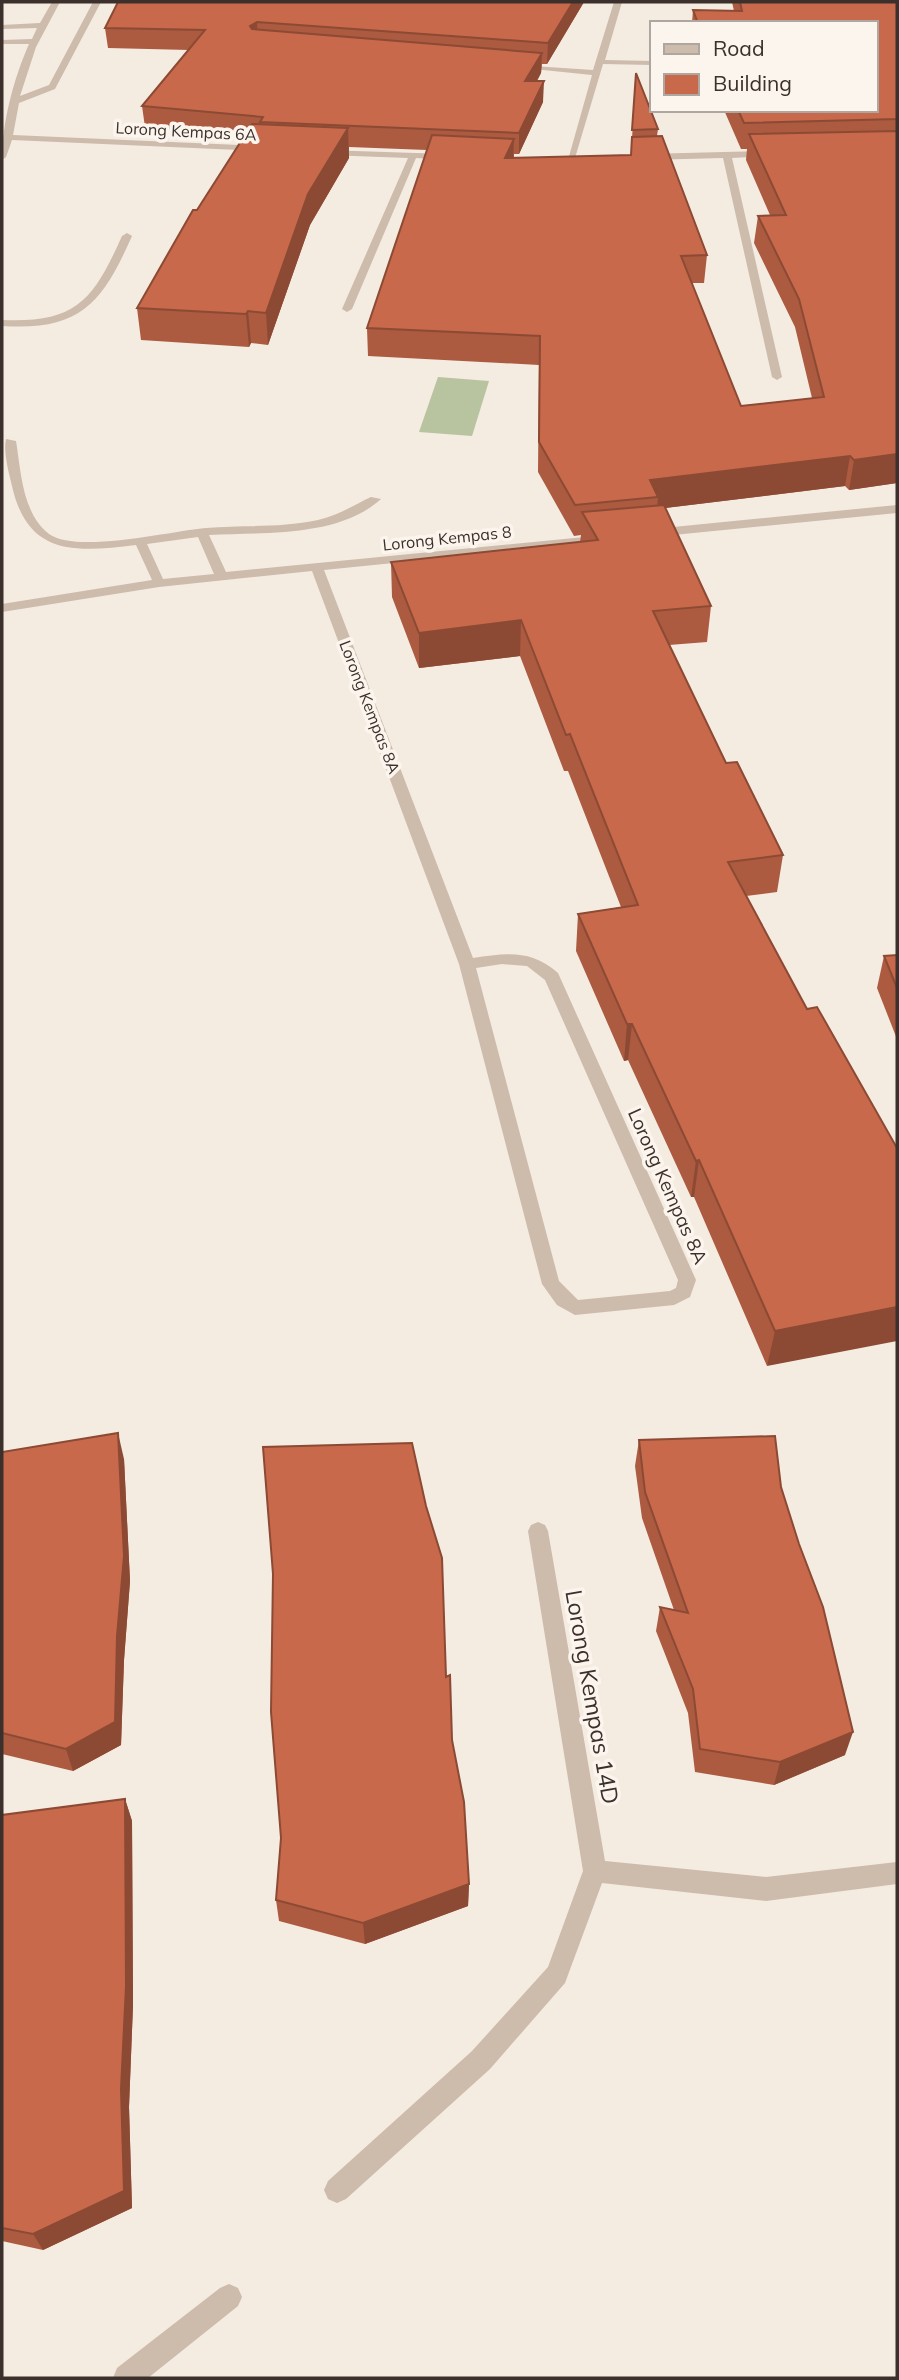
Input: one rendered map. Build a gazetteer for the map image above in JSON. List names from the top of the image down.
{
  "streets": {
    "street": [
      "Lorong Kempas 6A",
      "Lorong Kempas 8",
      "Lorong Kempas 8A",
      "Lorong Kempas 14D"
    ]
  },
  "crossings": [
    ["Lorong Kempas 8", "Lorong Kempas 8A"]
  ],
  "legend": ["Road", "Building"]
}
